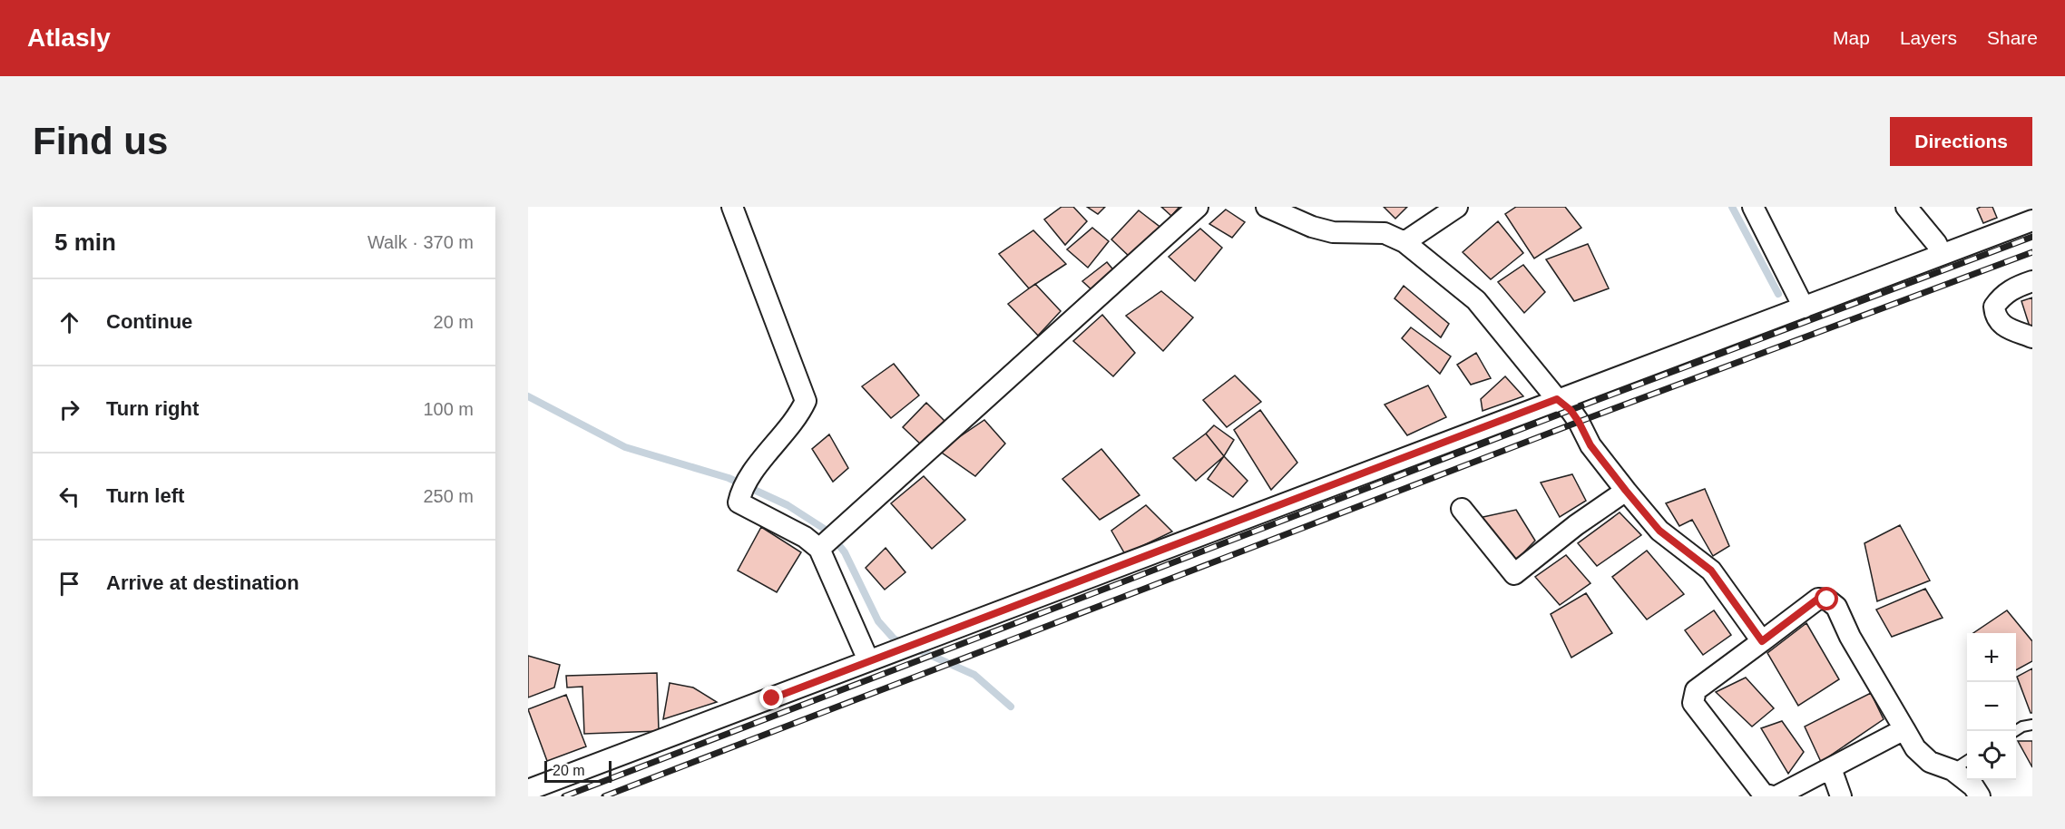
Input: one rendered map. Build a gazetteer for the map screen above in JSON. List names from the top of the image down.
{
  "scale_bar": "20 m",
  "page": {
    "header": "Atlasly",
    "nav": ["Map", "Layers", "Share"],
    "buttons": "Directions",
    "title": "Find us",
    "heading": ["5 min", "Walk · 370 m"],
    "list": [
      ["Continue", "20 m"],
      ["Turn right", "100 m"],
      ["Turn left", "250 m"],
      "Arrive at destination"
    ],
    "map_buttons": ["+", "−"],
    "scale": "20 m"
  }
}
